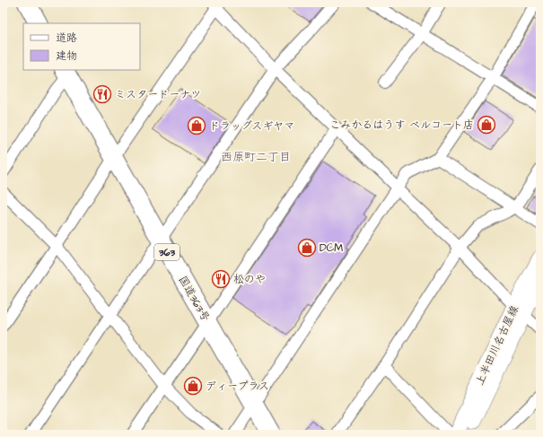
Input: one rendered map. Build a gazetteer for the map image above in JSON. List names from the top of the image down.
{
  "streets": {
    "highway": ["363", "国道363号"],
    "main road": ["上半田川名古屋線"]
  },
  "districts": ["西原町二丁目"],
  "places": {
    "restaurant": ["ミスタードーナツ", "松のや"],
    "shop": [
      "こみかるはうす ベルコート店",
      "ドラッグスギヤマ",
      "DCM",
      "ディープラス"
    ]
  },
  "legend": ["道路", "建物"]
}
